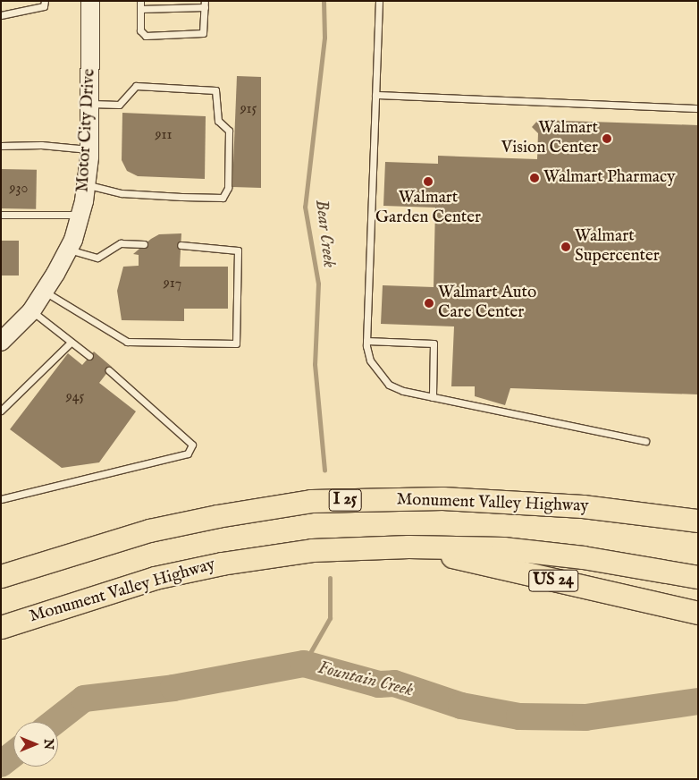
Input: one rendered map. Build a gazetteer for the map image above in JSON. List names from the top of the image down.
{
  "streets": {
    "highway": ["I 25", "Monument Valley Highway", "US 24"],
    "street": ["Motor City Drive"]
  },
  "crossings": [
    ["Monument Valley Highway", "US 24"]
  ],
  "water": ["Bear Creek", "Fountain Creek"],
  "places": [
    "Walmart Vision Center",
    "Walmart Pharmacy",
    "Walmart Garden Center",
    "Walmart Supercenter",
    "Walmart Auto Care Center"
  ],
  "house_numbers": [
    "915",
    "911",
    "930",
    "917",
    "945"
  ],
  "north": "right"
}
